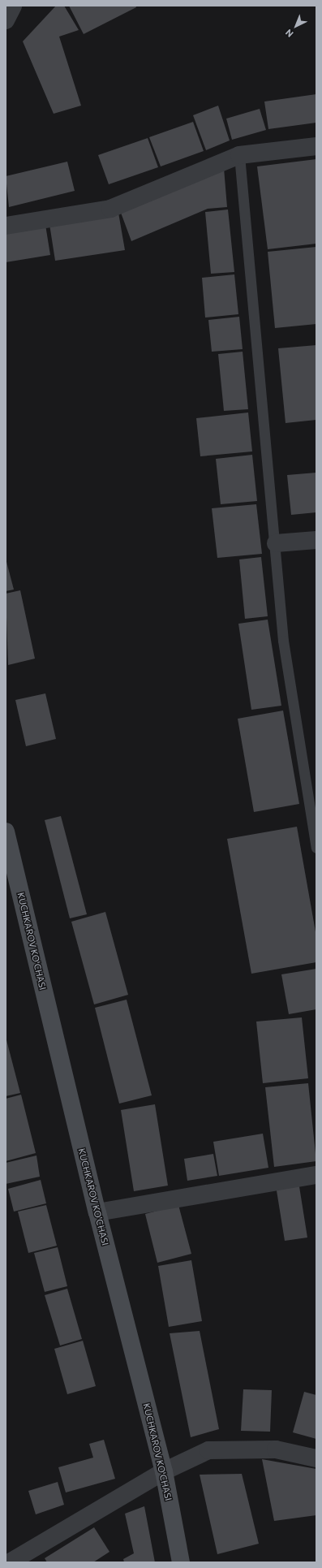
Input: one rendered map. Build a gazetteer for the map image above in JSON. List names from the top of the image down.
{
  "streets": {
    "main road": ["KUCHKAROV KO'CHASI"]
  },
  "north": "bottom left"
}
